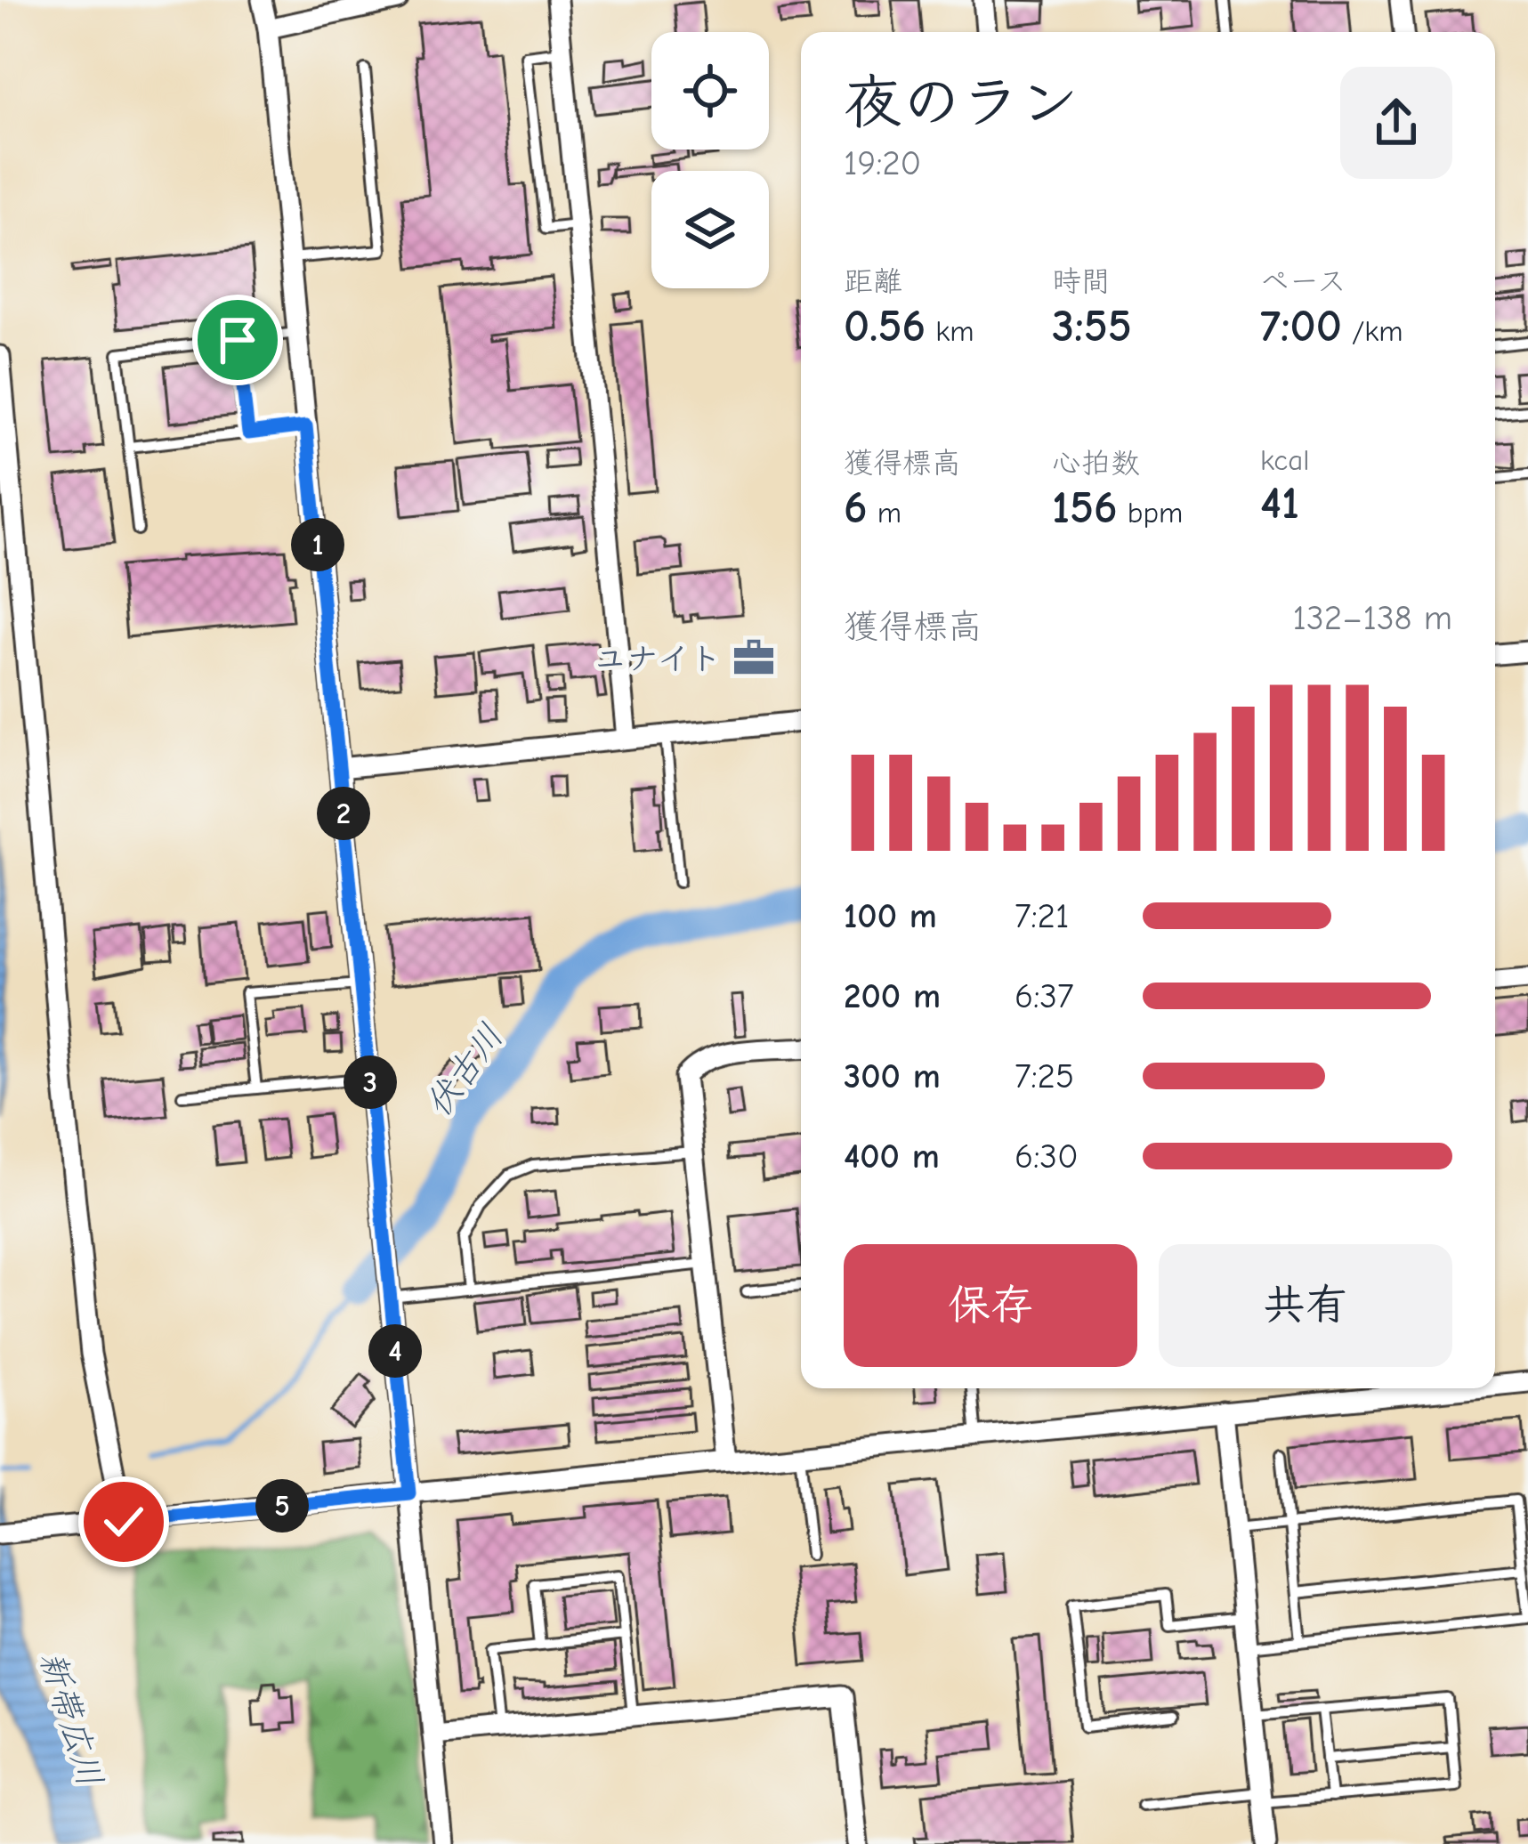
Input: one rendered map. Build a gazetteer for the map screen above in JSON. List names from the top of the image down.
{
  "water": ["伏古川", "新帯広川"],
  "places": {
    "office": ["ユナイト"]
  },
  "page": {
    "heading": ["夜のラン", "19:20"],
    "stats": [
      ["距離", "0.56 km"],
      ["時間", "3:55"],
      ["ペース", "7:00 /km"],
      ["獲得標高", "6 m"],
      ["心拍数", "156 bpm"],
      ["kcal", "41"]
    ],
    "pins": [
      "1",
      "2",
      "3",
      "4",
      "5"
    ],
    "chart": ["獲得標高", "132–138 m"],
    "list": [
      {
        "name": "100 m",
        "note": "7:21"
      },
      {
        "name": "200 m",
        "note": "6:37"
      },
      {
        "name": "300 m",
        "note": "7:25"
      },
      {
        "name": "400 m",
        "note": "6:30"
      }
    ],
    "buttons": ["保存", "共有"]
  }
}
